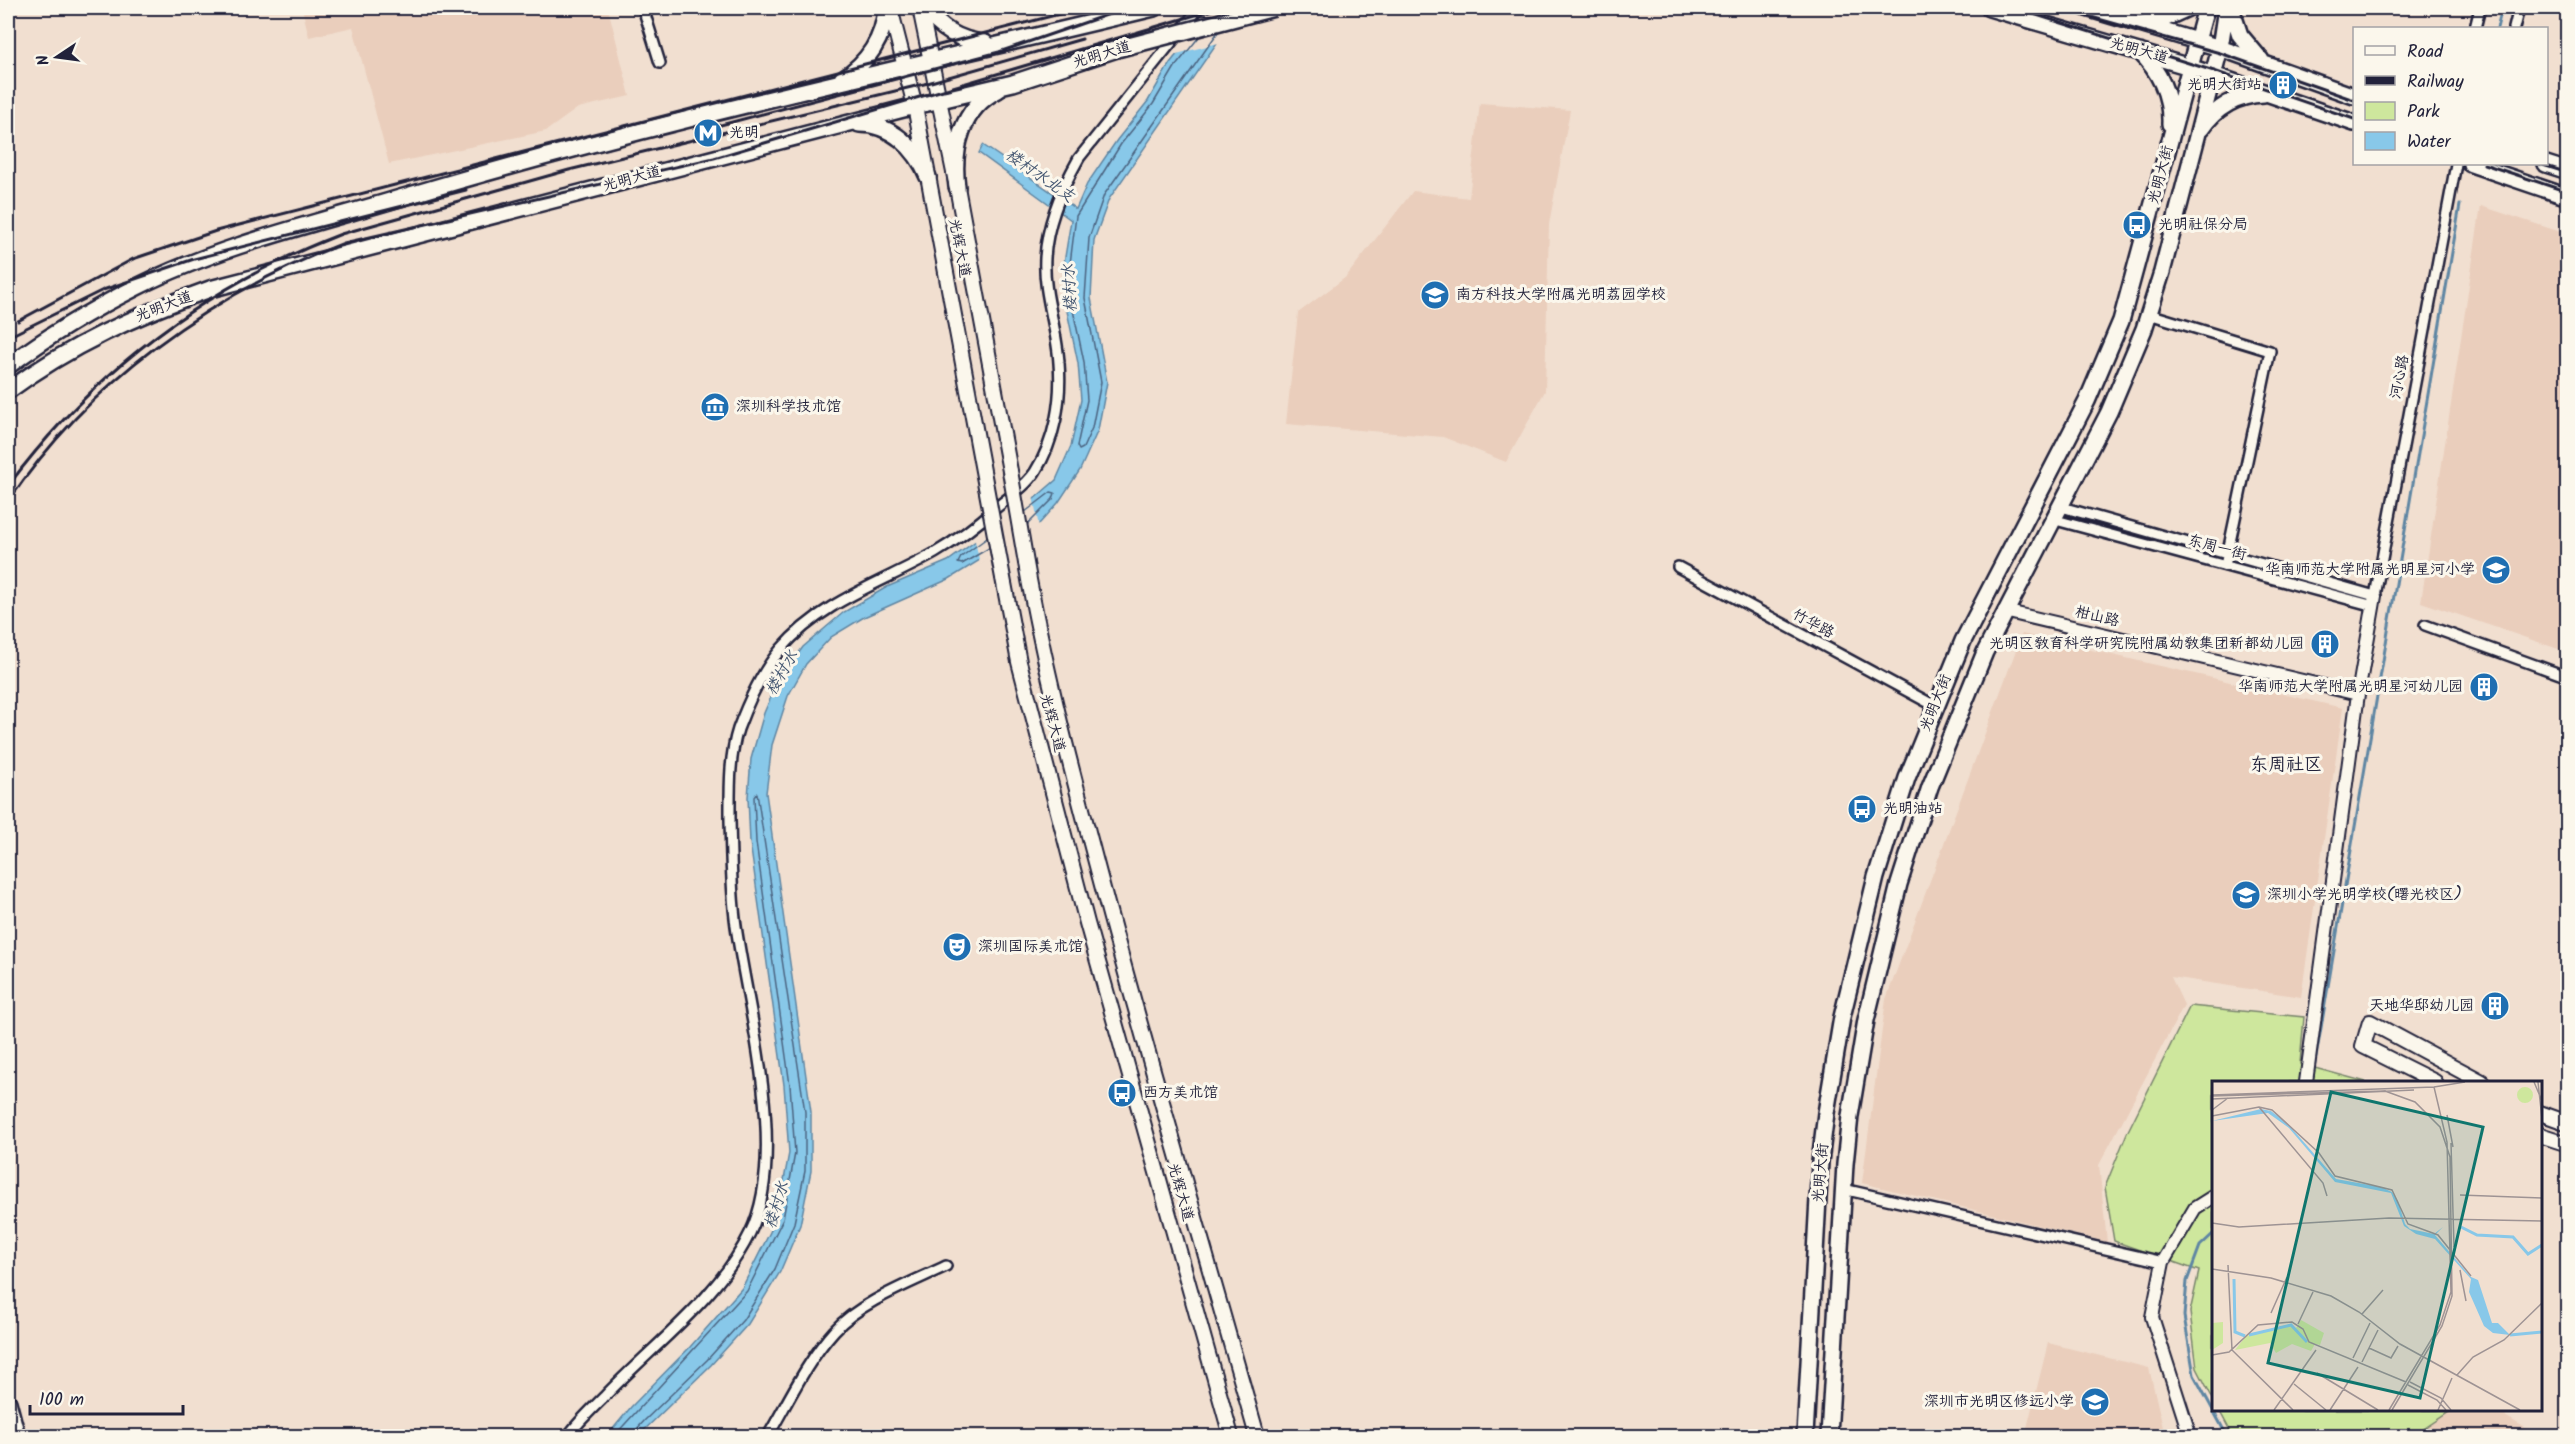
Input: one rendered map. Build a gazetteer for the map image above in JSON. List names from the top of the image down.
{
  "streets": {
    "main road": ["光明大道", "光明大街", "光辉大道"],
    "street": [
      "河心路",
      "东周一街",
      "柑山路",
      "竹华路"
    ]
  },
  "crossings": [
    ["光明大道", "光明大街"],
    ["光明大道", "光辉大道"],
    ["光明大街", "东周一街"],
    ["光明大街", "柑山路"],
    ["光明大街", "竹华路"],
    ["河心路", "东周一街"]
  ],
  "districts": ["东周社区"],
  "water": ["楼村水北支", "楼村水"],
  "places": {
    "building": [
      "光明大街站",
      "光明区教育科学研究院附属幼教集团新都幼儿园",
      "华南师范大学附属光明星河幼儿园",
      "天地华邸幼儿园"
    ],
    "metro station": ["光明"],
    "bus stop": ["光明社保分局", "光明油站", "西方美术馆"],
    "school or university": [
      "南方科技大学附属光明荔园学校",
      "华南师范大学附属光明星河小学",
      "深圳小学光明学校(曙光校区)",
      "深圳市光明区修远小学"
    ],
    "museum": ["深圳科学技术馆"],
    "theatre": ["深圳国际美术馆"]
  },
  "legend": [
    "Road",
    "Railway",
    "Park",
    "Water"
  ],
  "scale_bar": "100 m",
  "north": "left"
}
